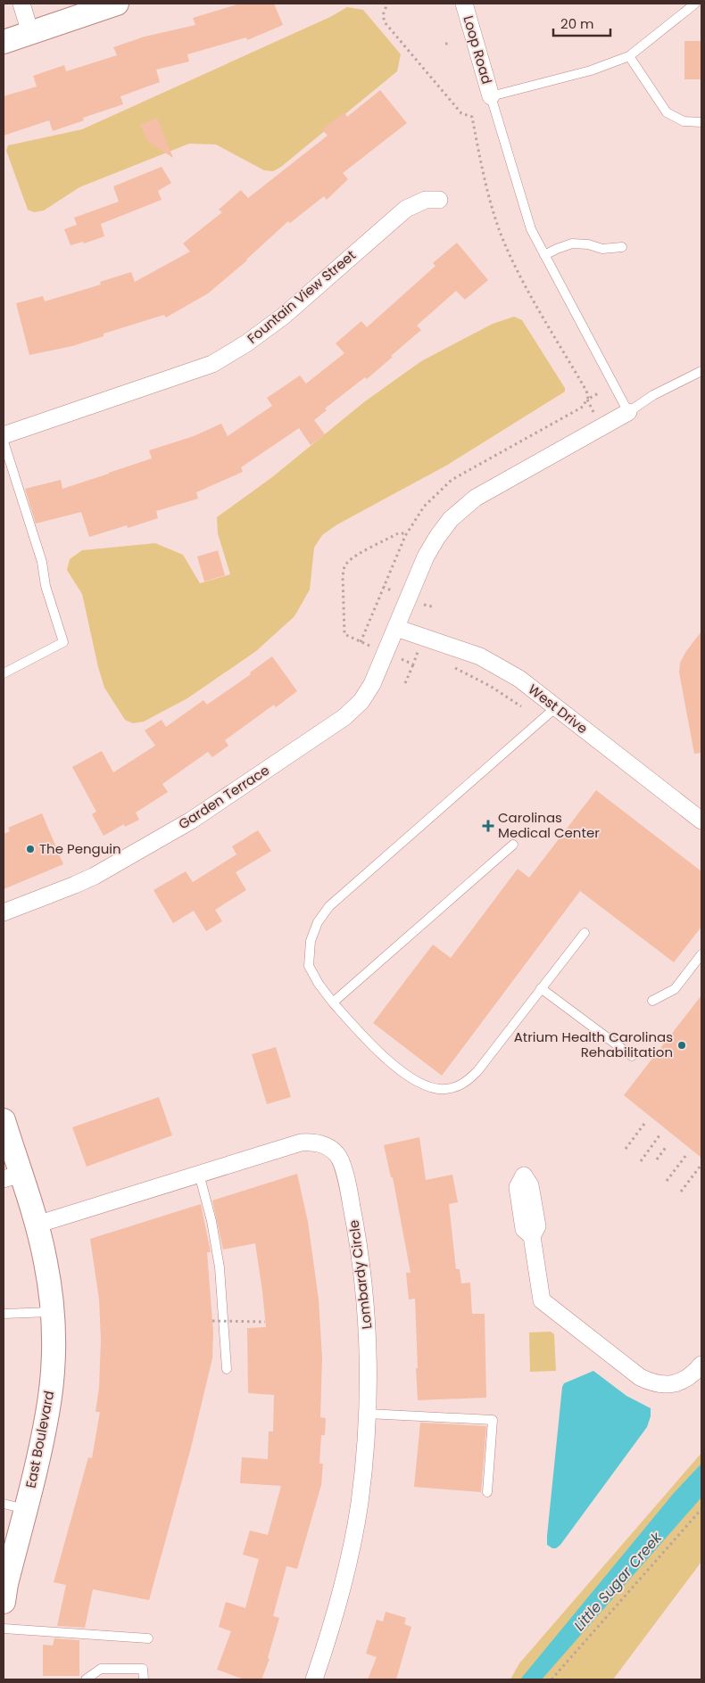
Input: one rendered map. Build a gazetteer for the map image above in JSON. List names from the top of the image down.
{
  "streets": {
    "street": [
      "Loop Road",
      "Fountain View Street",
      "West Drive",
      "Garden Terrace",
      "Lombardy Circle",
      "East Boulevard"
    ]
  },
  "crossings": [
    ["West Drive", "Garden Terrace"],
    ["Lombardy Circle", "East Boulevard"]
  ],
  "water": ["Little Sugar Creek"],
  "places": {
    "health": ["Carolinas Medical Center"],
    "other": ["The Penguin", "Atrium Health Carolinas Rehabilitation"]
  },
  "scale_bar": "20 m"
}
